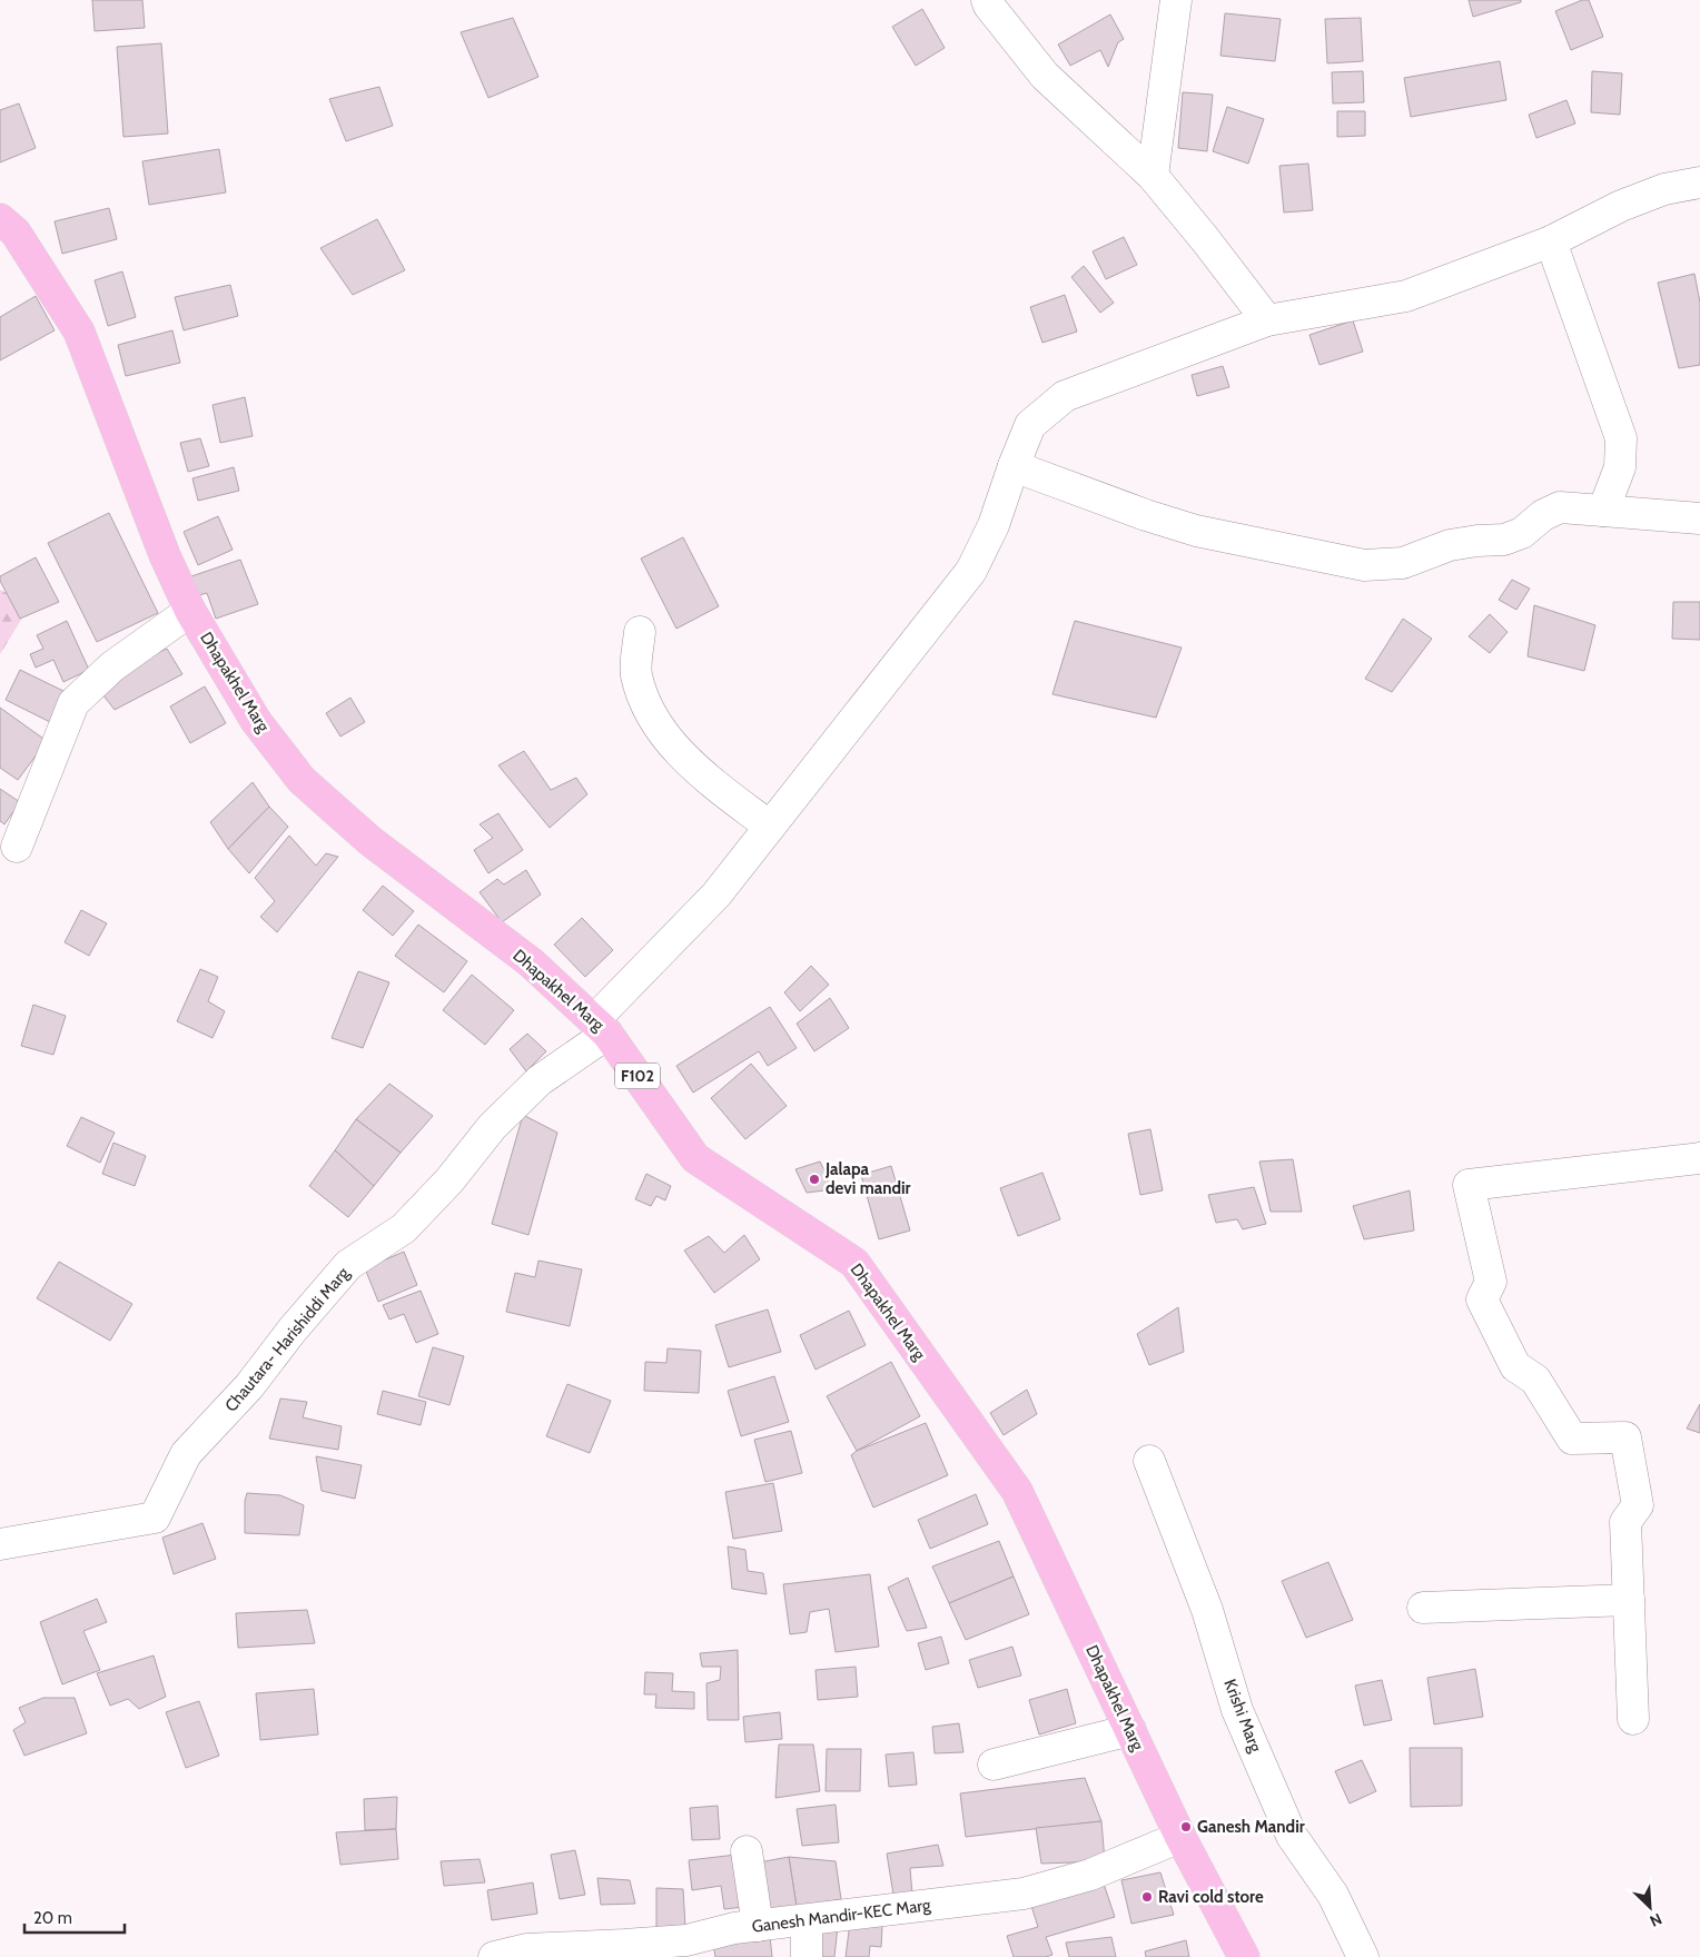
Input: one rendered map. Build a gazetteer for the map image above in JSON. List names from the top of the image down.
{
  "streets": {
    "main road": ["Dhapakhel Marg", "F102"],
    "street": ["Chautara- Harishiddi Marg", "Krishi Marg", "Ganesh Mandir-KEC Marg"]
  },
  "crossings": [
    ["Dhapakhel Marg", "Chautara- Harishiddi Marg"],
    ["Dhapakhel Marg", "Ganesh Mandir-KEC Marg"]
  ],
  "places": ["Jalapa devi mandir", "Ganesh Mandir", "Ravi cold store"],
  "scale_bar": "20 m",
  "north": "bottom right"
}
